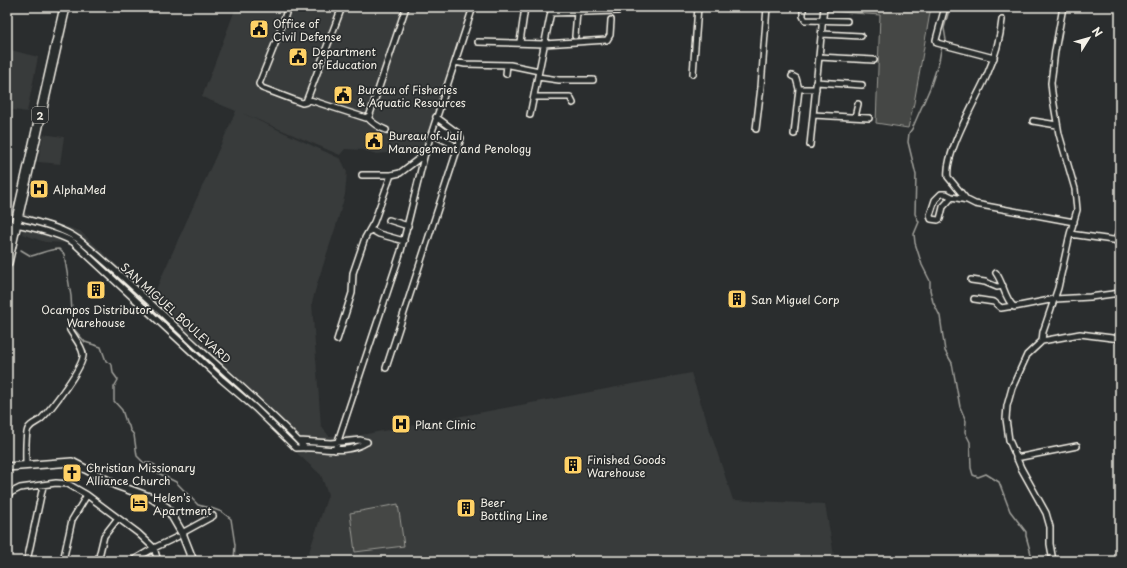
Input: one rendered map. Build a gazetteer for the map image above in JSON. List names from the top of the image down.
{
  "streets": {
    "highway": ["2"],
    "street": ["SAN MIGUEL BOULEVARD"]
  },
  "crossings": [
    ["2", "SAN MIGUEL BOULEVARD"]
  ],
  "places": {
    "public building": [
      "Office of Civil Defense",
      "Department of Education",
      "Bureau of Fisheries & Aquatic Resources",
      "Bureau of Jail Management and Penology"
    ],
    "hospital": ["AlphaMed", "Plant Clinic"],
    "building": [
      "Ocampos Distributor Warehouse",
      "San Miguel Corp",
      "Finished Goods Warehouse",
      "Beer Bottling Line"
    ],
    "church": ["Christian Missionary Alliance Church"],
    "hotel": ["Helen's Apartment"]
  },
  "north": "top right"
}
